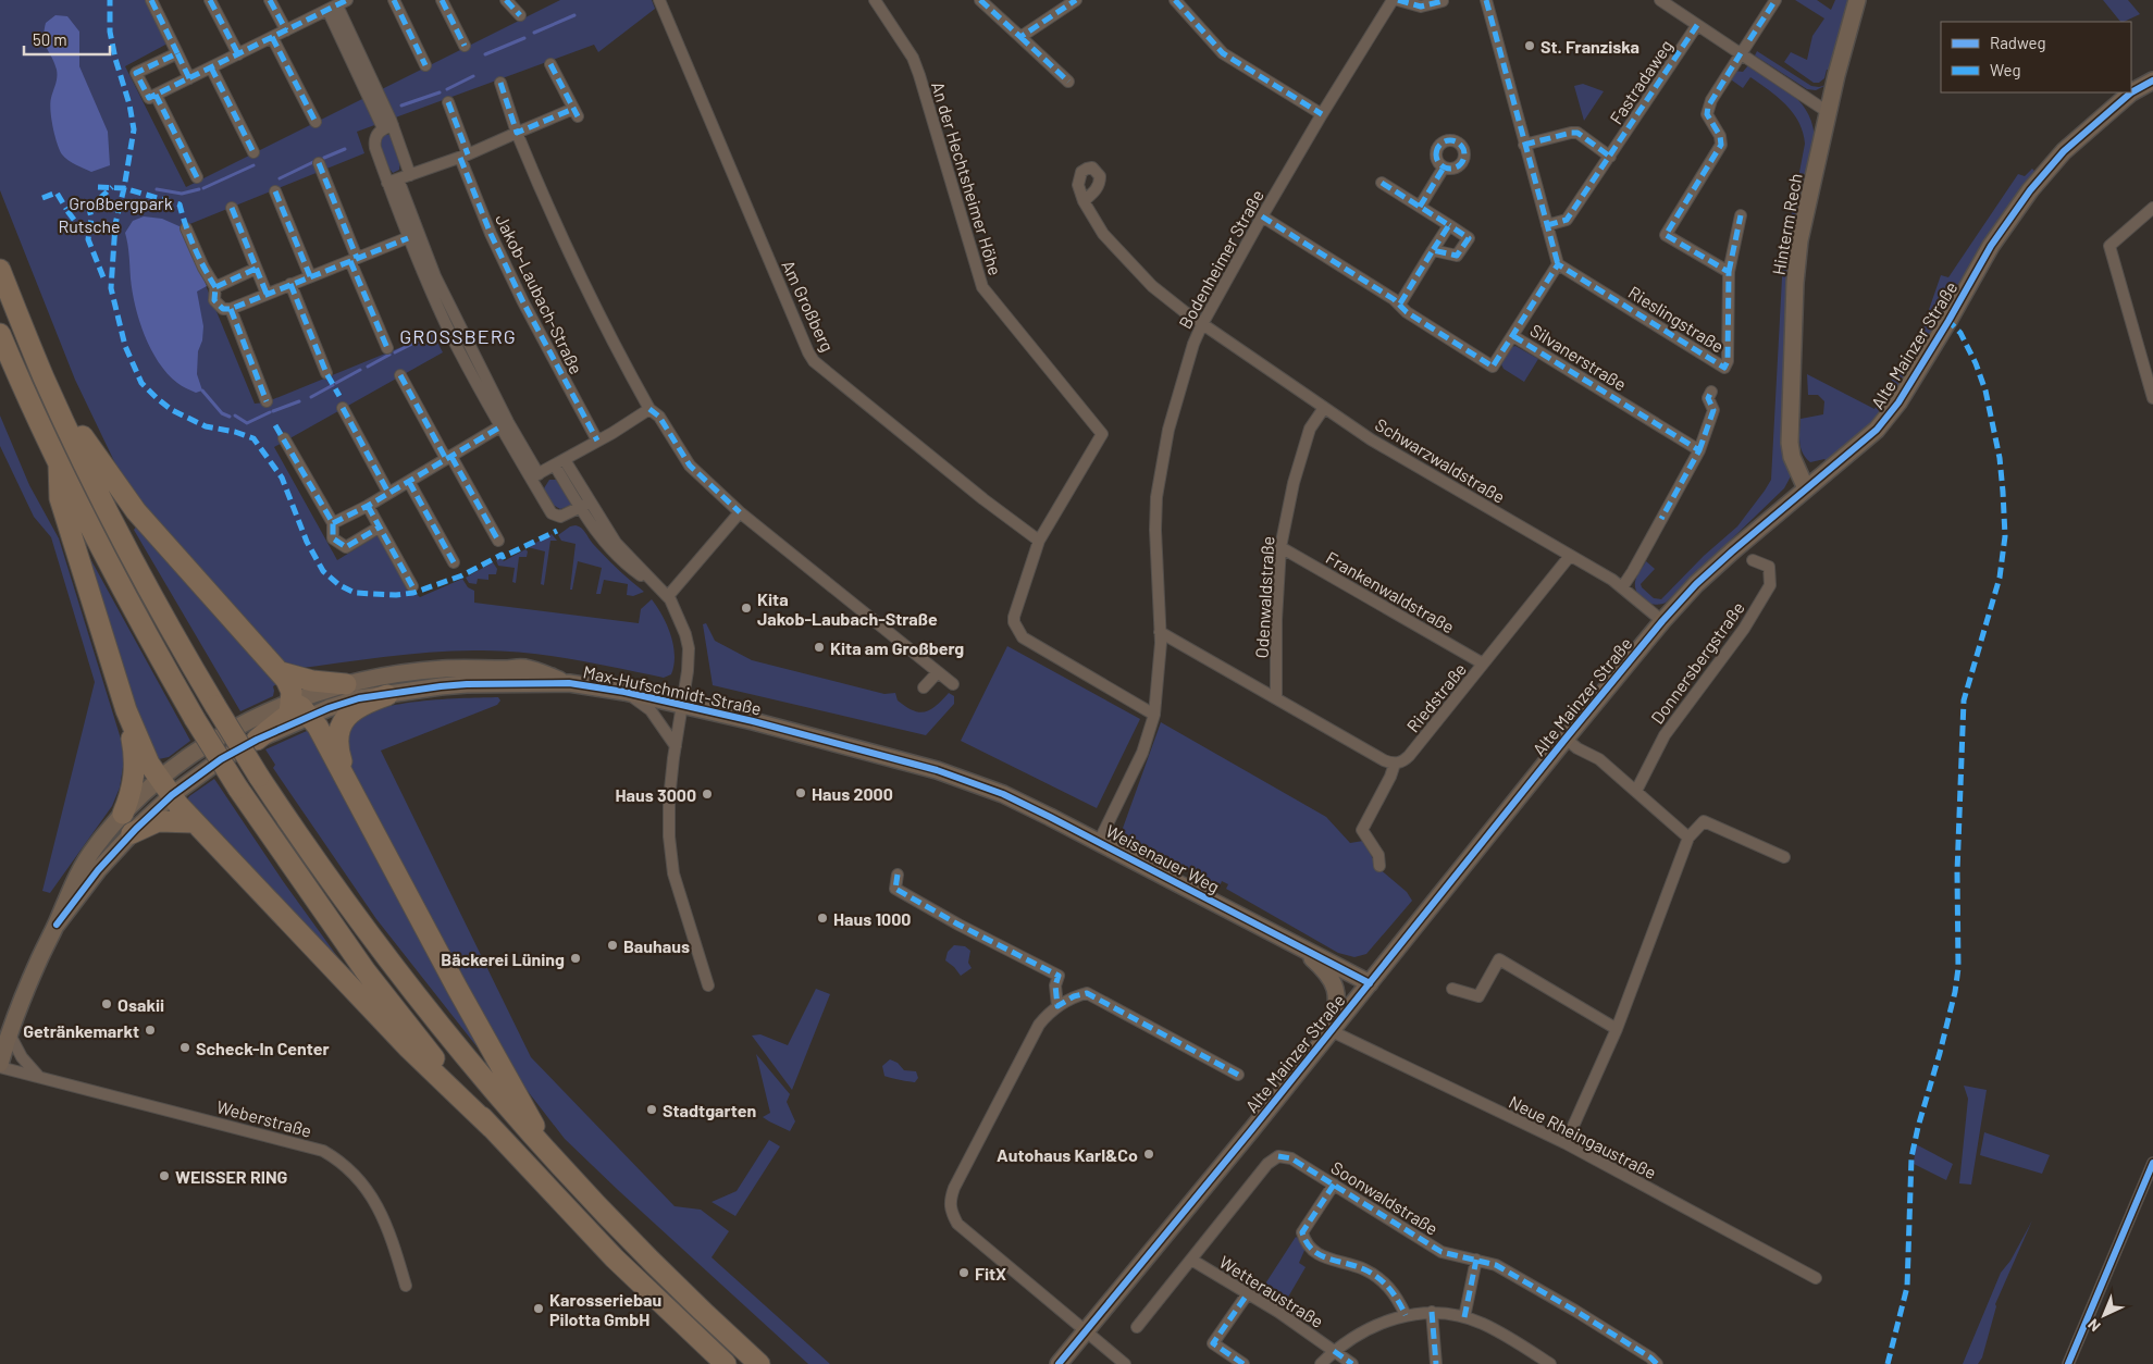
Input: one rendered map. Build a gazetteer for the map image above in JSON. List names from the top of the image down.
{
  "streets": {
    "street": [
      "Fastradaweg",
      "An der Hechtsheimer Höhe",
      "Hinterm Rech",
      "Bodenheimer Straße",
      "Jakob-Laubach-Straße",
      "Am Großberg",
      "Rieslingstraße",
      "Alte Mainzer Straße",
      "Silvanerstraße",
      "Schwarzwaldstraße",
      "Frankenwaldstraße",
      "Odenwaldstraße",
      "Donnersbergstraße",
      "Max-Hufschmidt-Straße",
      "Riedstraße",
      "Weisenauer Weg",
      "Weberstraße",
      "Neue Rheingaustraße",
      "Soonwaldstraße",
      "Wetteraustraße"
    ]
  },
  "crossings": [
    ["An der Hechtsheimer Höhe", "Am Großberg"],
    ["Hinterm Rech", "Alte Mainzer Straße"],
    ["Bodenheimer Straße", "Silvanerstraße"],
    ["Bodenheimer Straße", "Schwarzwaldstraße"],
    ["Bodenheimer Straße", "Weisenauer Weg"],
    ["Alte Mainzer Straße", "Schwarzwaldstraße"],
    ["Alte Mainzer Straße", "Weisenauer Weg"],
    ["Alte Mainzer Straße", "Neue Rheingaustraße"],
    ["Schwarzwaldstraße", "Odenwaldstraße"],
    ["Schwarzwaldstraße", "Riedstraße"],
    ["Frankenwaldstraße", "Odenwaldstraße"],
    ["Frankenwaldstraße", "Riedstraße"],
    ["Max-Hufschmidt-Straße", "Weisenauer Weg"],
    ["Max-Hufschmidt-Straße", "Weberstraße"],
    ["Soonwaldstraße", "Wetteraustraße"]
  ],
  "districts": ["GROSSBERG"],
  "parks": ["Großbergpark", "Rutsche"],
  "places": [
    "St. Franziska",
    "Kita Jakob-Laubach-Straße",
    "Kita am Großberg",
    "Haus 2000",
    "Haus 3000",
    "Haus 1000",
    "Bauhaus",
    "Bäckerei Lüning",
    "Osakii",
    "Getränkemarkt",
    "Scheck-In Center",
    "Stadtgarten",
    "Autohaus Karl&Co",
    "WEISSER RING",
    "FitX",
    "Karosseriebau Pilotta GmbH"
  ],
  "legend": ["Radweg", "Weg"],
  "scale_bar": "50 m",
  "north": "bottom left"
}
